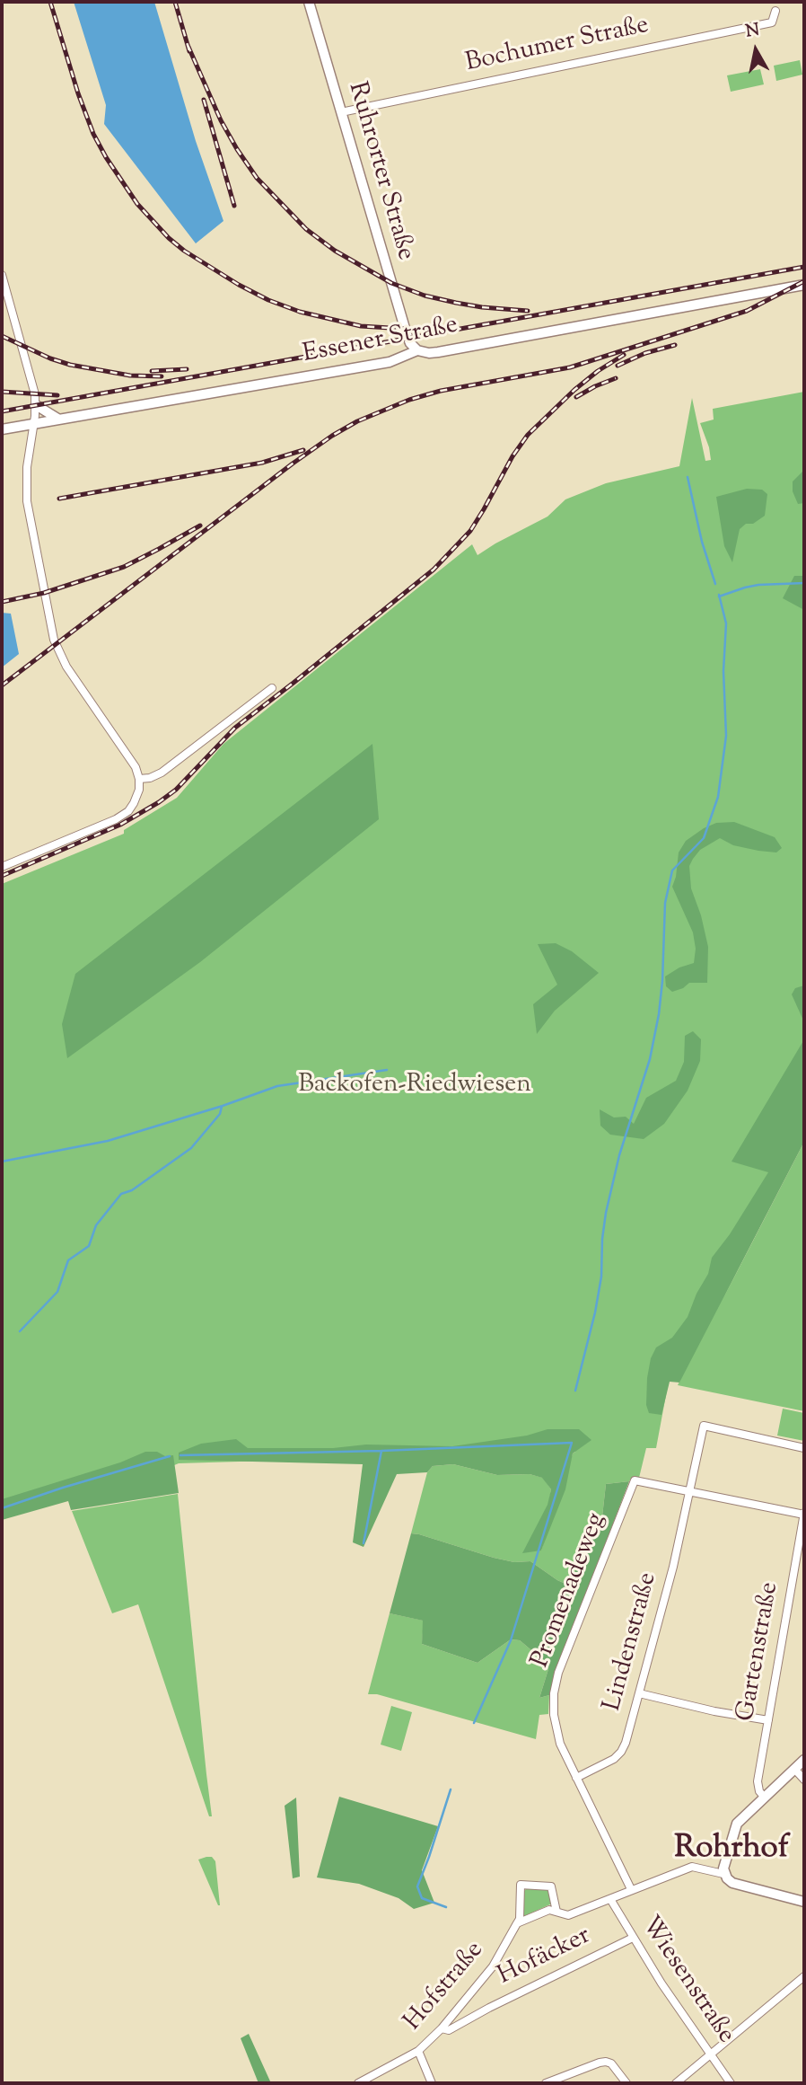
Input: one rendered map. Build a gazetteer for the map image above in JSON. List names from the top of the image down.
{
  "streets": {
    "street": [
      "Bochumer Straße",
      "Ruhrorter Straße",
      "Essener Straße",
      "Promenadeweg",
      "Lindenstraße",
      "Gartenstraße",
      "Hofäcker",
      "Wiesenstraße",
      "Hofstraße"
    ]
  },
  "crossings": [
    ["Bochumer Straße", "Ruhrorter Straße"],
    ["Ruhrorter Straße", "Essener Straße"],
    ["Promenadeweg", "Lindenstraße"],
    ["Hofäcker", "Wiesenstraße"],
    ["Hofäcker", "Hofstraße"]
  ],
  "districts": ["Rohrhof"],
  "parks": ["Backofen-Riedwiesen"],
  "north": "top"
}
